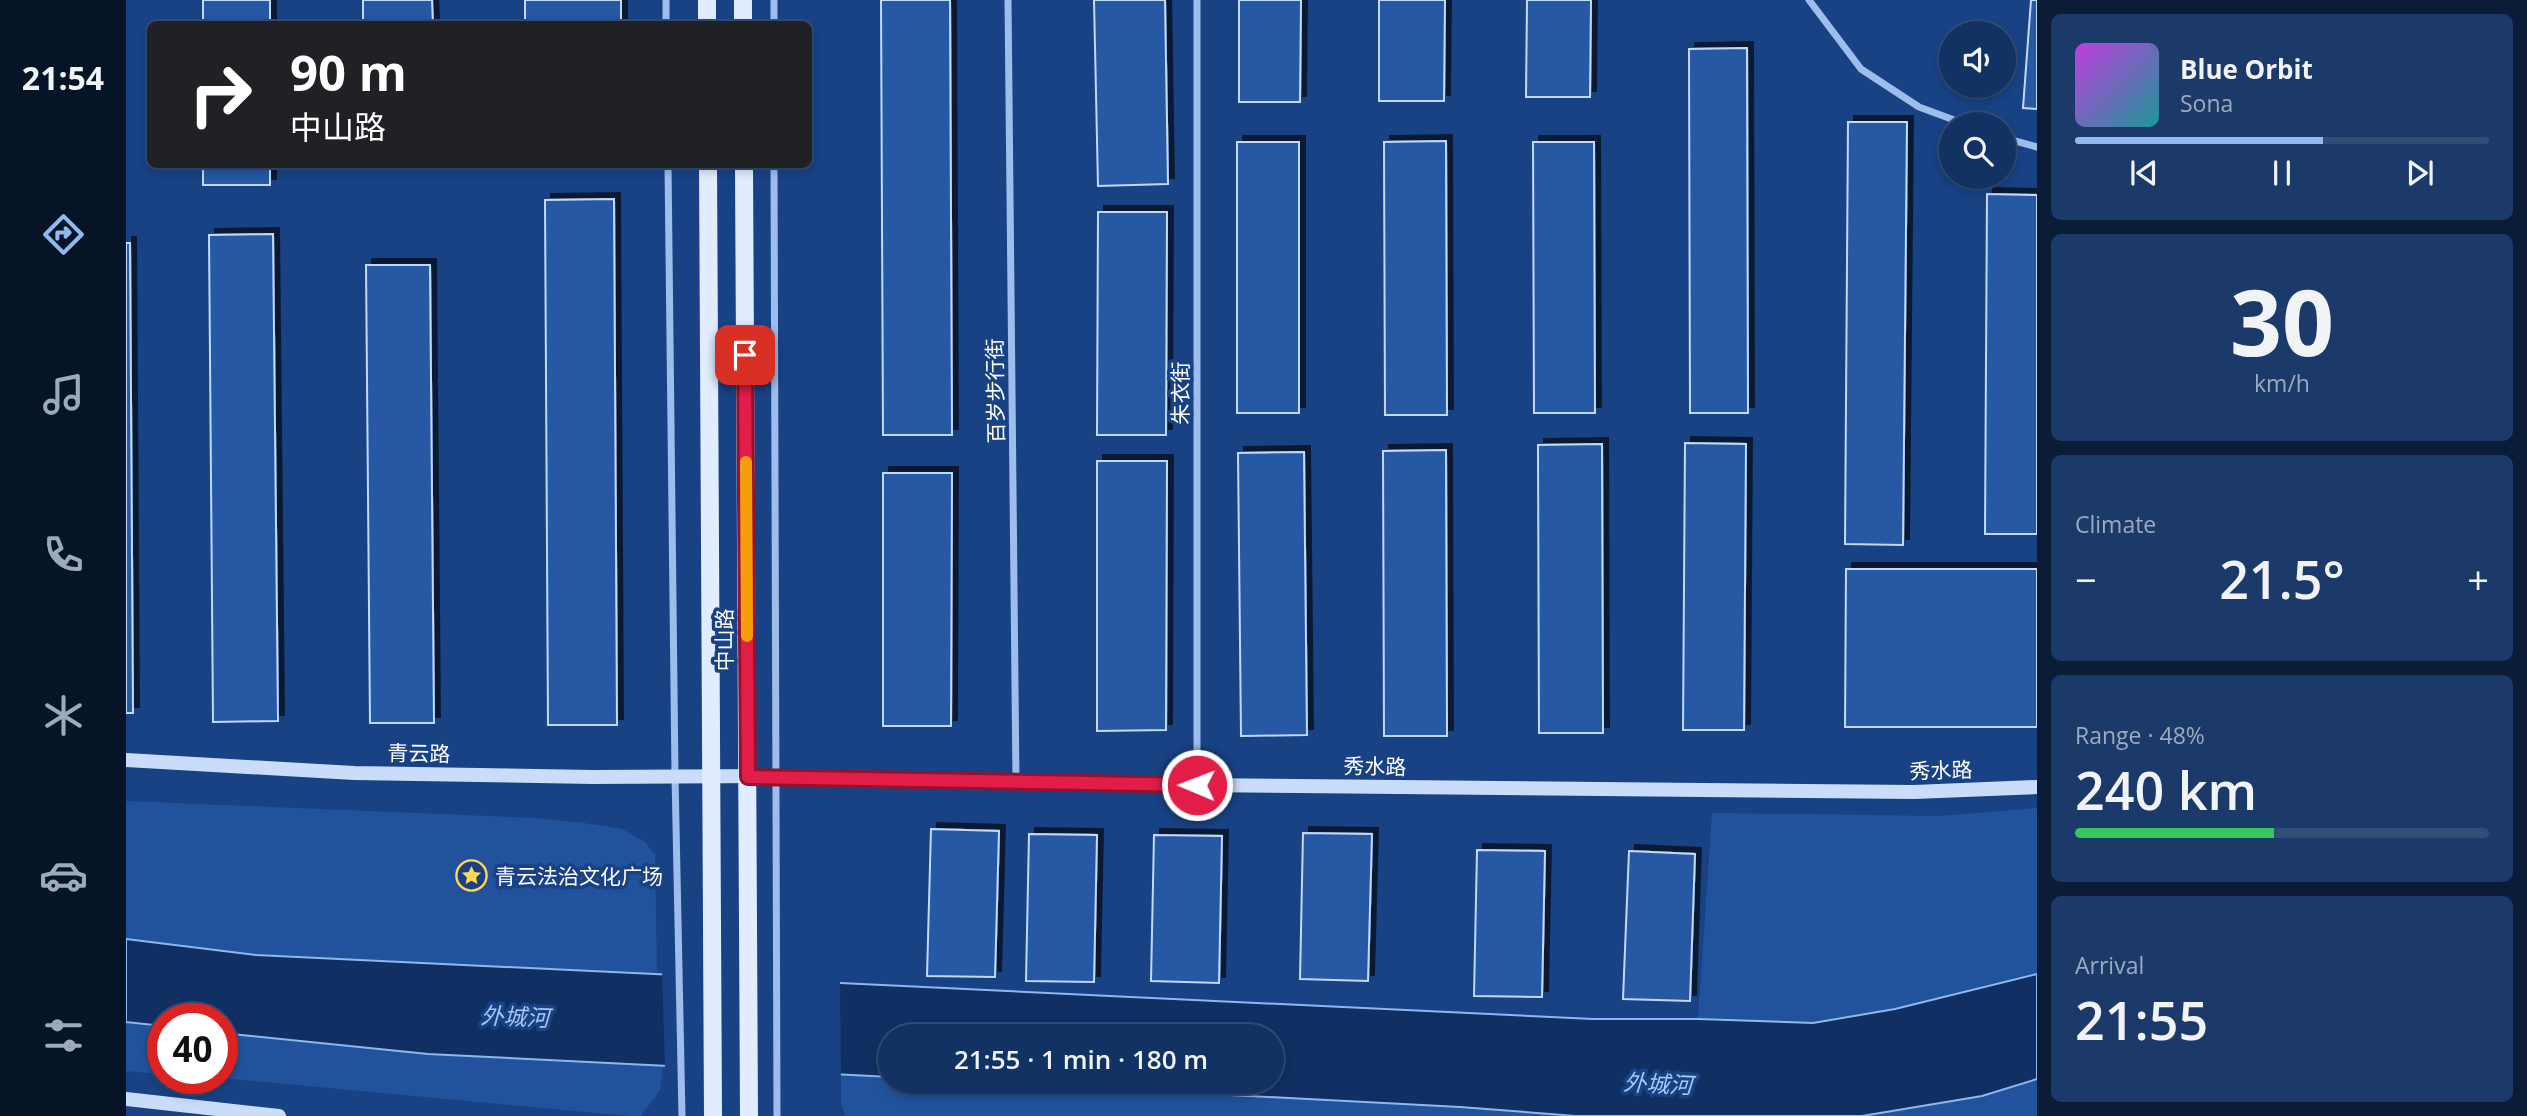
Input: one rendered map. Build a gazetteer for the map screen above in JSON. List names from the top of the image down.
{
  "streets": {
    "main road": ["中山路"],
    "street": [
      "百岁步行街",
      "朱衣街",
      "青云路",
      "秀水路"
    ]
  },
  "crossings": [
    ["百岁步行街", "秀水路"],
    ["朱衣街", "秀水路"],
    ["中山路", "青云路"],
    ["中山路", "秀水路"],
    ["青云路", "秀水路"]
  ],
  "water": ["外城河"],
  "places": {
    "place": ["青云法治文化广场"]
  },
  "page": {
    "tabs": "21:54",
    "turn": ["90 m", "中山路"],
    "song": ["Blue Orbit", "Sona"],
    "tile": [
      ["30", "km/h"],
      "Climate",
      ["Range · 48%", "240 km"],
      ["Arrival", "21:55"]
    ],
    "heat": ["−", "21.5°", "+"],
    "limit": "40",
    "trip": "21:55 · 1 min · 180 m"
  }
}
